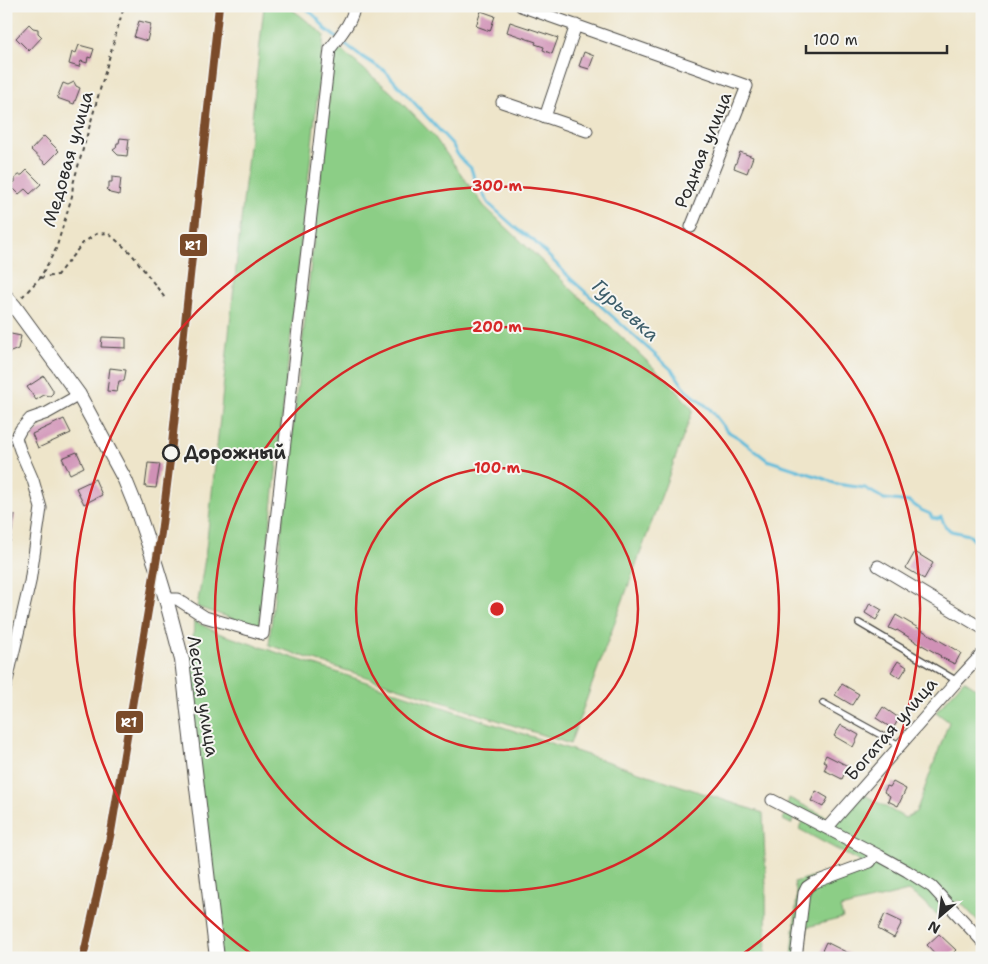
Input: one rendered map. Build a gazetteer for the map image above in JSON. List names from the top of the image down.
{
  "streets": {
    "street": ["Родная улица", "Лесная улица", "Богатая улица"],
    "path": ["Медовая улица"]
  },
  "crossings": [
    ["Медовая улица", "Лесная улица"]
  ],
  "water": ["Гурьевка"],
  "places": ["Дорожный"],
  "lines": ["transit line R1"],
  "scale_bar": "100 m",
  "north": "bottom left",
  "rings": ["300 m", "200 m", "100 m"]
}
